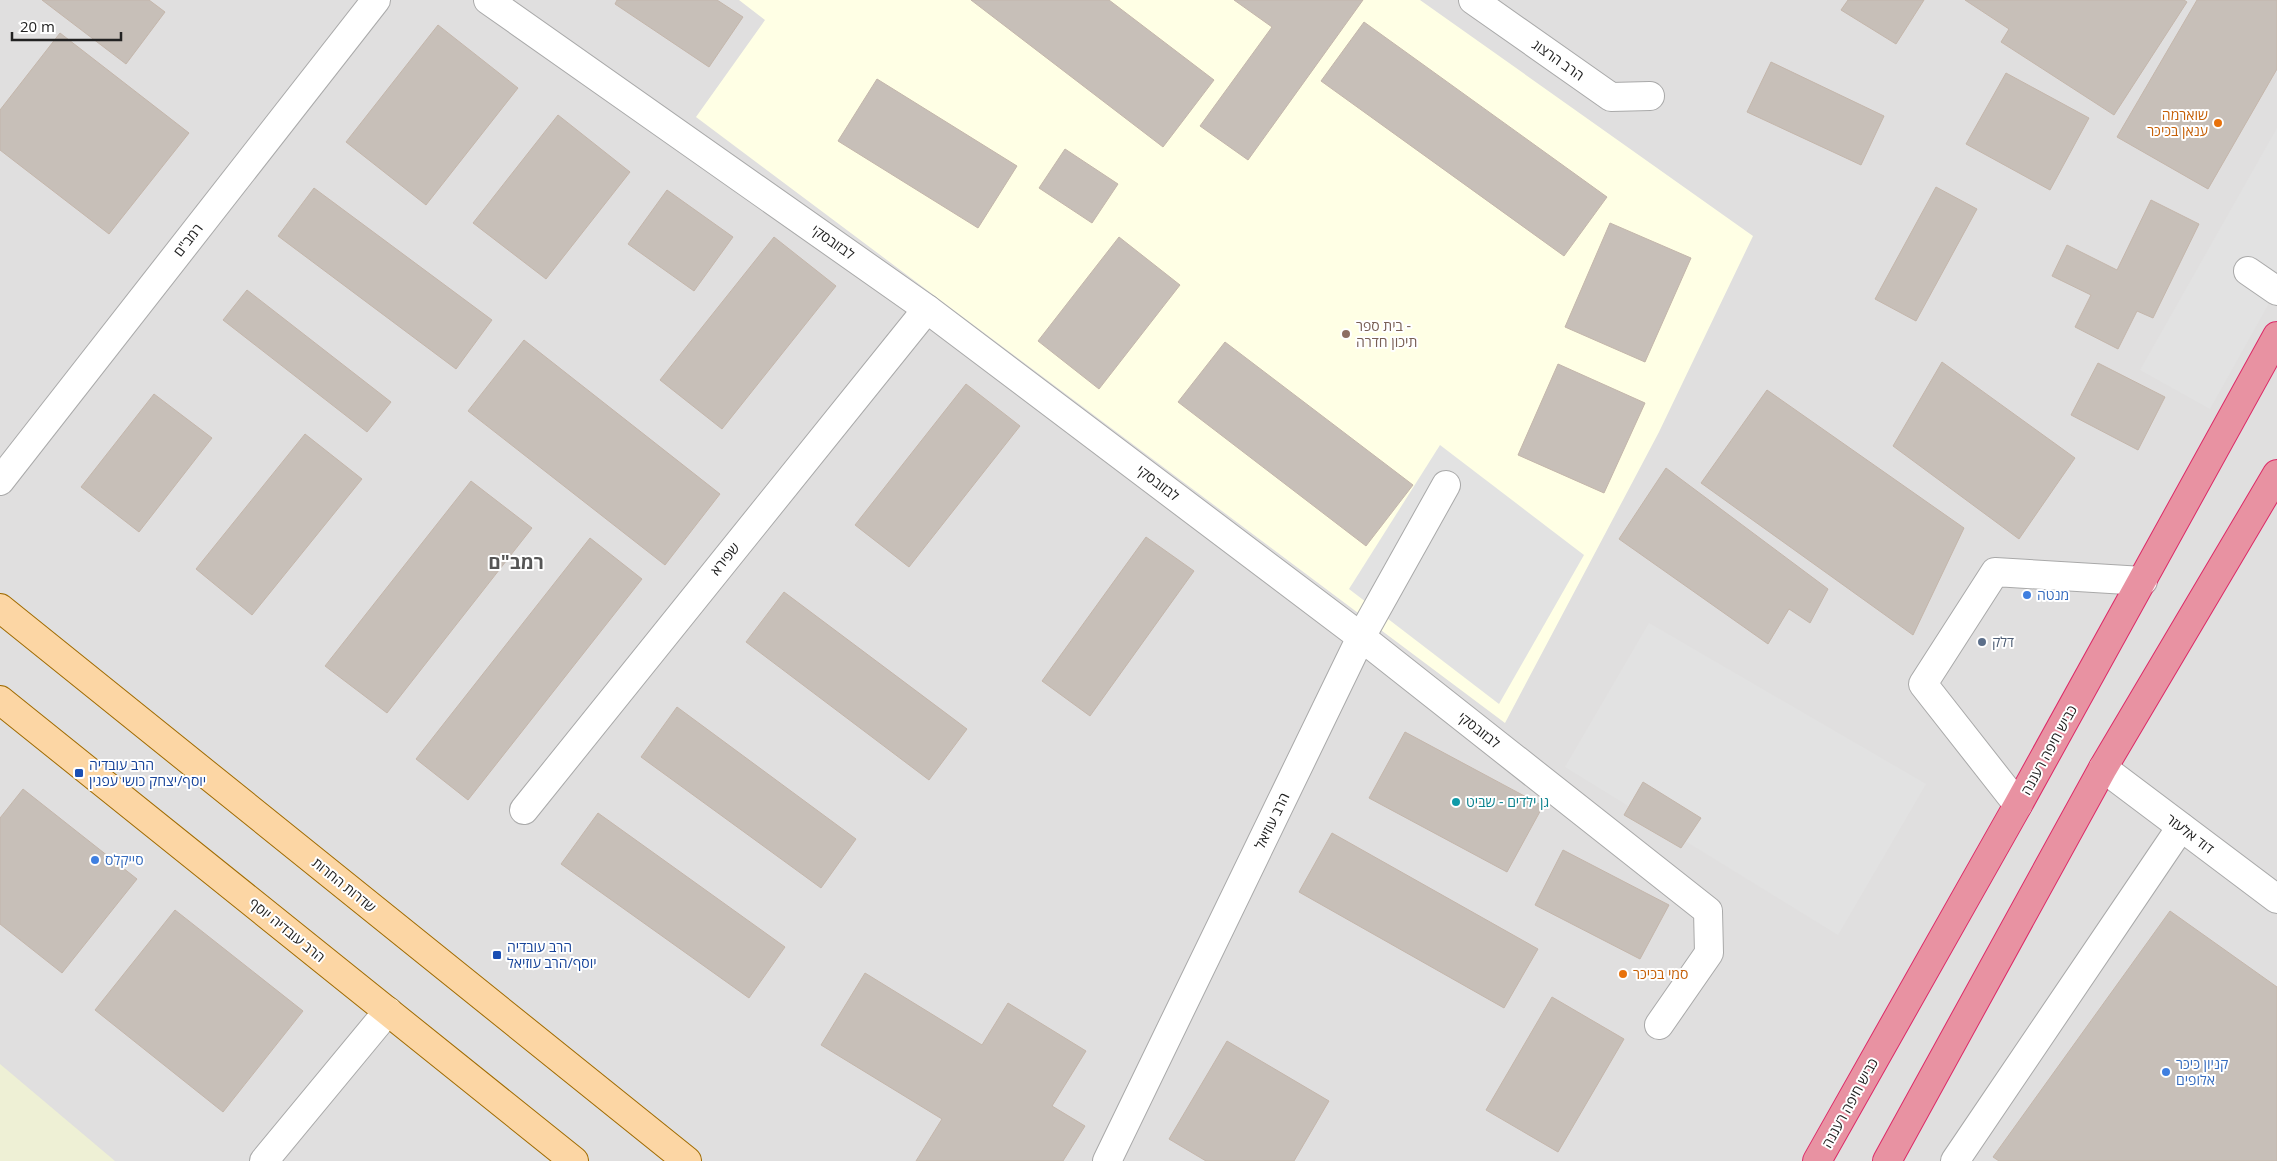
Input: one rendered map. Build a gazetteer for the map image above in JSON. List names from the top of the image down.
{
  "streets": {
    "highway": ["כביש חיפה רעננה"],
    "main road": ["שדרות החרות", "הרב עובדיה יוסף"],
    "street": [
      "הרב הרצוג",
      "רמב\"ם",
      "לבזובסקי",
      "שפירא",
      "הרב עוזיאל",
      "דוד אלעזר"
    ]
  },
  "crossings": [
    ["לבזובסקי", "שפירא"],
    ["לבזובסקי", "הרב עוזיאל"]
  ],
  "districts": ["רמב\"ם"],
  "places": {
    "other": [
      "שוארמה ענאן בכיכר",
      "בית ספר - תיכון חדרה",
      "מנטה",
      "דלק",
      "גן ילדים - שביט",
      "סייקלס",
      "סמי בכיכר",
      "קניון כיכר אלופים"
    ],
    "transit": ["הרב עובדיה יוסף/יצחק כושי עפגין", "הרב עובדיה יוסף/הרב עוזיאל"]
  },
  "scale_bar": "20 m"
}
